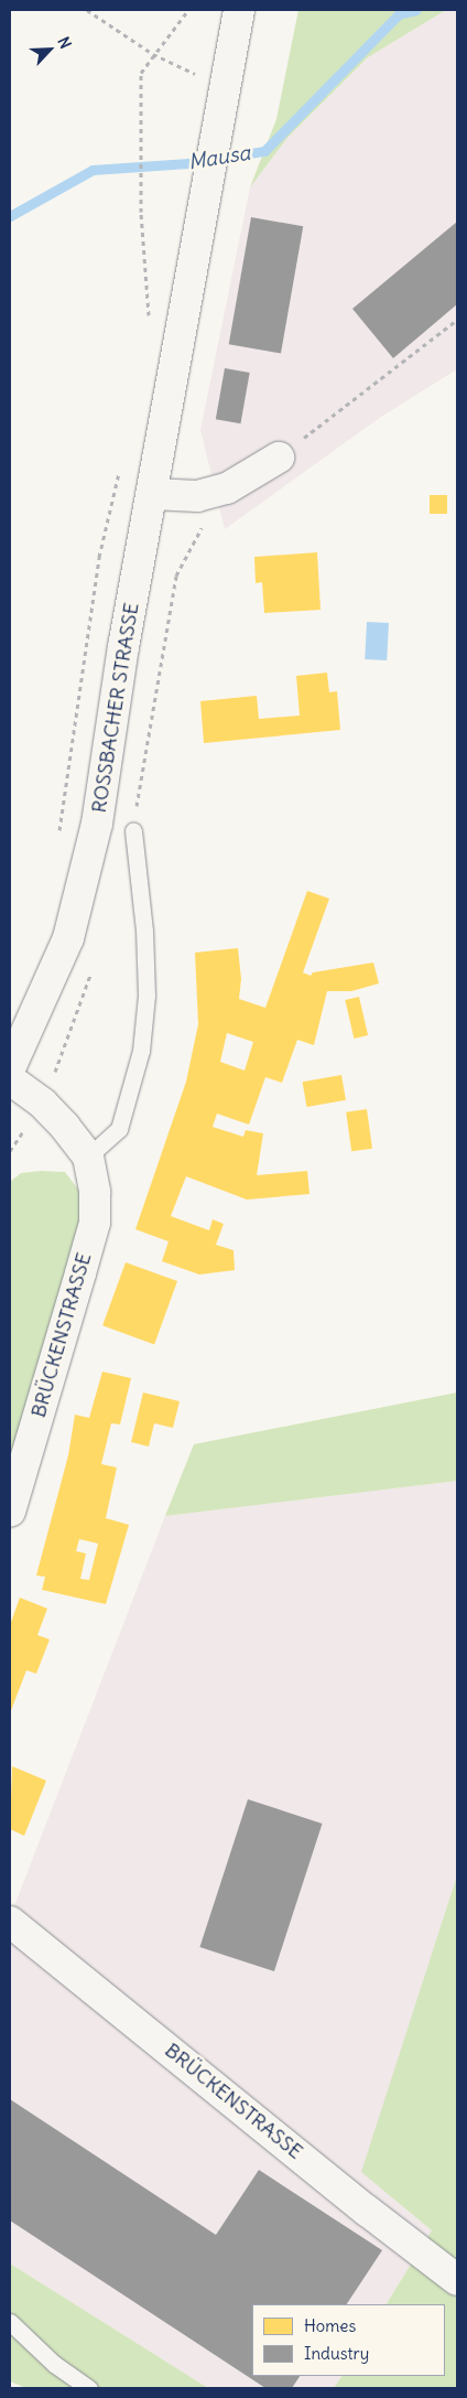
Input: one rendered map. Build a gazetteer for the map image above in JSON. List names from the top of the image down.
{
  "streets": {
    "street": ["ROSSBACHER STRASSE", "BRÜCKENSTRASSE"]
  },
  "water": ["Mausa"],
  "legend": ["Homes", "Industry"],
  "north": "top right"
}
